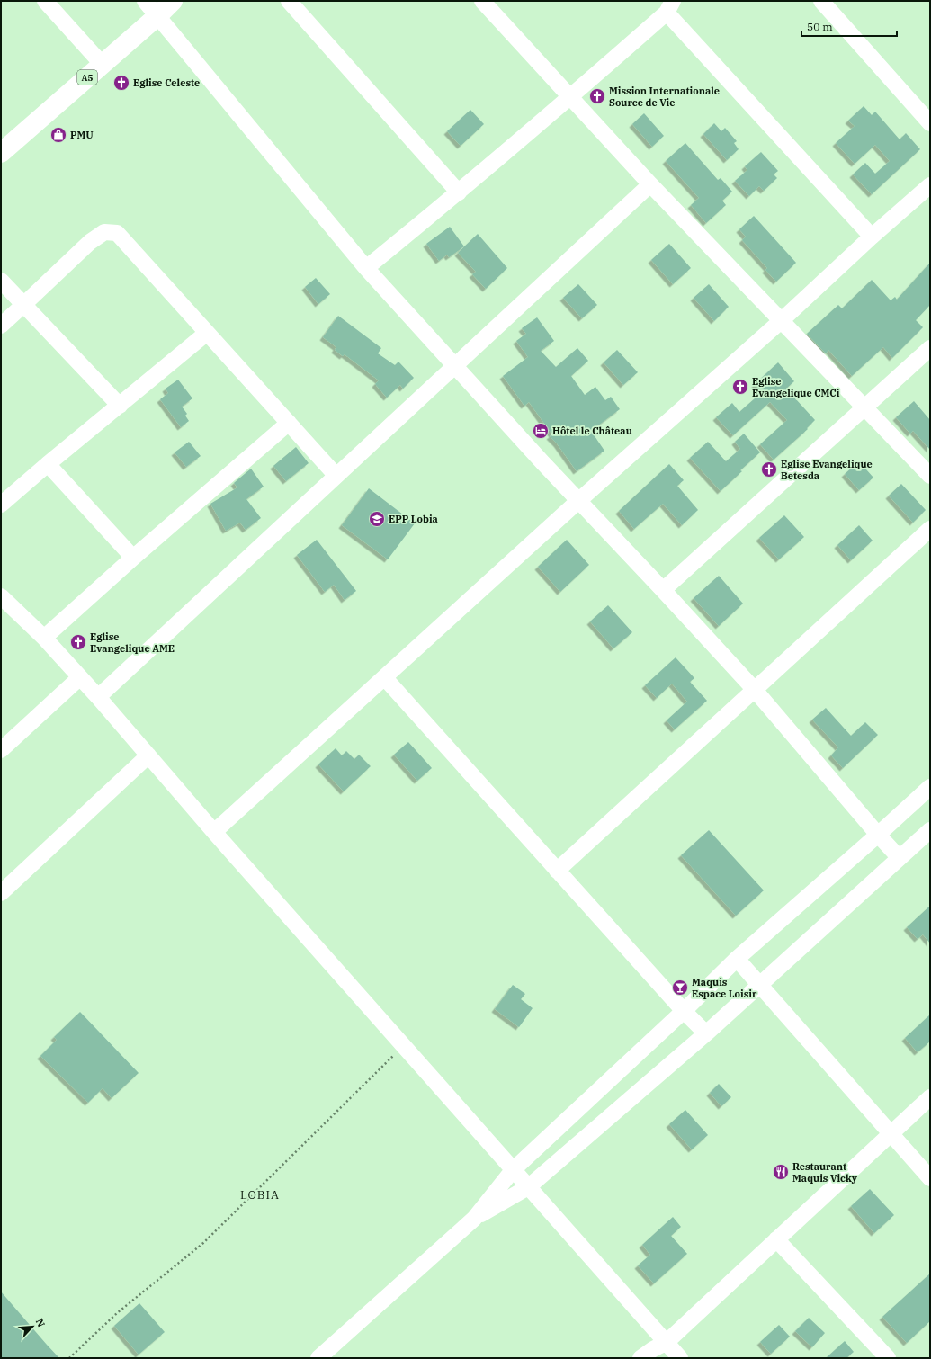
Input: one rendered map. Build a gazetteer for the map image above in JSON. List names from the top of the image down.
{
  "streets": {
    "main road": ["A5"]
  },
  "districts": ["LOBIA"],
  "places": {
    "church": [
      "Eglise Celeste",
      "Mission Internationale Source de Vie",
      "Eglise Evangelique CMCi",
      "Eglise Evangelique Betesda",
      "Eglise Evangelique AME"
    ],
    "shop": ["PMU"],
    "hotel": ["Hôtel le Château"],
    "school or university": ["EPP Lobia"],
    "bar": ["Maquis Espace Loisir"],
    "restaurant": ["Restaurant Maquis Vicky"]
  },
  "scale_bar": "50 m",
  "north": "top right"
}
